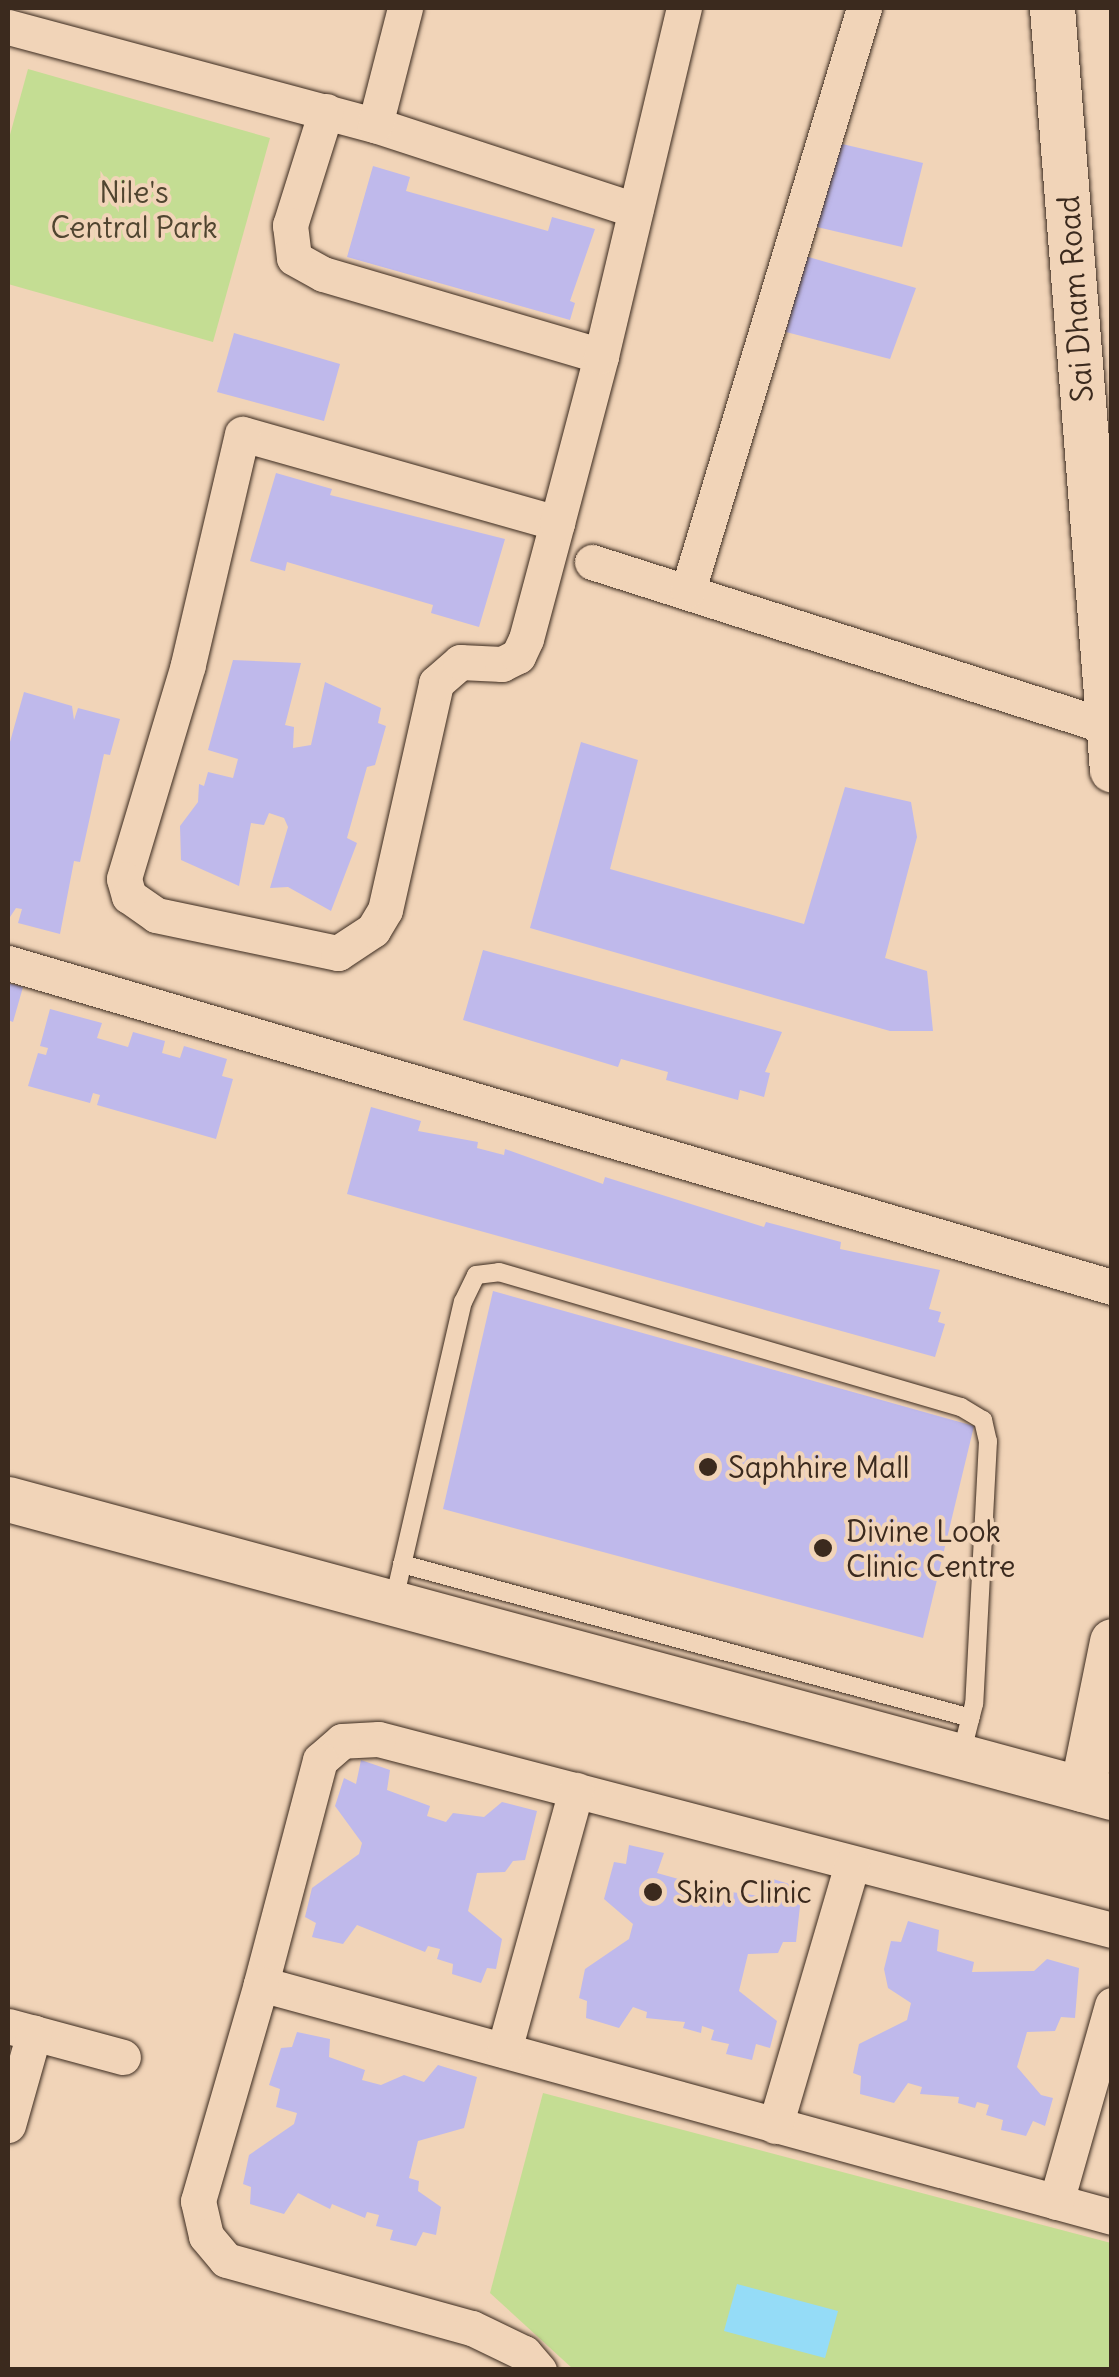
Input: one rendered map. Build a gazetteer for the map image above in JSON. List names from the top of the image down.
{
  "streets": {
    "street": ["Sai Dham Road"]
  },
  "parks": ["Nile's Central Park"],
  "places": ["Saphhire Mall", "Divine Look Clinic Centre", "Skin Clinic"]
}
